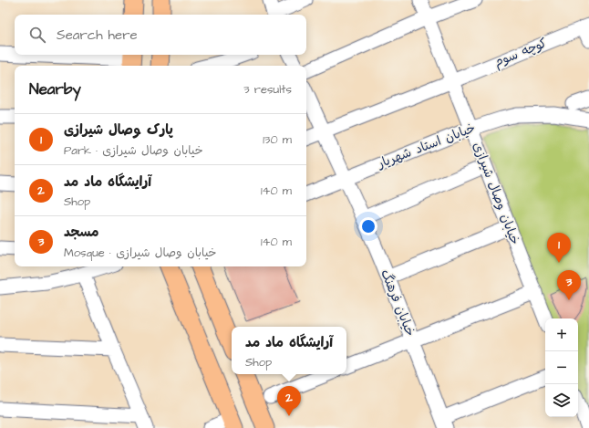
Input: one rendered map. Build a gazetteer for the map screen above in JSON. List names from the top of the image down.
{
  "streets": {
    "street": [
      "کوچه سوم",
      "خیابان استاد شهریار",
      "خیابان وصال شیرازی",
      "خیابان فرهنگ"
    ]
  },
  "crossings": [
    ["کوچه سوم", "خیابان وصال شیرازی"],
    ["کوچه سوم", "خیابان فرهنگ"],
    ["خیابان استاد شهریار", "خیابان وصال شیرازی"],
    ["خیابان استاد شهریار", "خیابان فرهنگ"]
  ],
  "page": {
    "search": "Search here",
    "heading": ["Nearby", "3 results"],
    "list": [
      {
        "mark": "1",
        "name": "پارک وصال شیرازی",
        "note": "Park · خیابان وصال شیرازی",
        "value": "130 m"
      },
      {
        "mark": "2",
        "name": "آرایشگاه ماد مد",
        "note": "Shop",
        "value": "140 m"
      },
      {
        "mark": "3",
        "name": "مسجد",
        "note": "Mosque · خیابان وصال شیرازی",
        "value": "140 m"
      }
    ],
    "pins": ["1", "3", "2"],
    "map_buttons": ["+", "−"],
    "popup": ["آرایشگاه ماد مد", "Shop"]
  }
}
